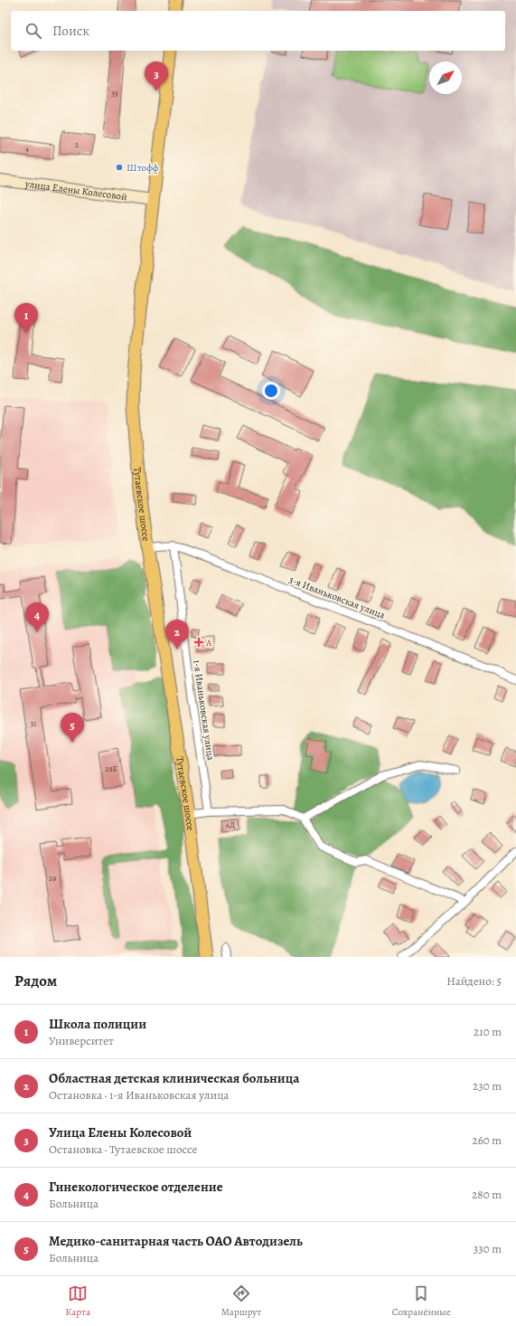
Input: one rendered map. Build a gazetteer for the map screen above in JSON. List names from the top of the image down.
{
  "streets": {
    "main road": ["Тутаевское шоссе"],
    "street": ["улица Елены Колесовой", "3-я Иваньковская улица", "1-я Иваньковская улица"]
  },
  "crossings": [
    ["улица Елены Колесовой", "Тутаевское шоссе"],
    ["Тутаевское шоссе", "3-я Иваньковская улица"],
    ["3-я Иваньковская улица", "1-я Иваньковская улица"]
  ],
  "places": {
    "other": ["Штофф"],
    "health": ["А"]
  },
  "house_numbers": [
    "35",
    "2",
    "4",
    "31",
    "29Б",
    "6Д",
    "29"
  ],
  "north": "top right",
  "page": {
    "search": "Поиск",
    "pins": [
      "3",
      "1",
      "4",
      "2",
      "5"
    ],
    "heading": ["Рядом", "Найдено: 5"],
    "list": [
      {
        "mark": "1",
        "name": "Школа полиции",
        "note": "Университет",
        "value": "210 m"
      },
      {
        "mark": "2",
        "name": "Областная детская клиническая больница",
        "note": "Остановка · 1-я Иваньковская улица",
        "value": "230 m"
      },
      {
        "mark": "3",
        "name": "Улица Елены Колесовой",
        "note": "Остановка · Тутаевское шоссе",
        "value": "260 m"
      },
      {
        "mark": "4",
        "name": "Гинекологическое отделение",
        "note": "Больница",
        "value": "280 m"
      },
      {
        "mark": "5",
        "name": "Медико-санитарная часть ОАО Автодизель",
        "note": "Больница",
        "value": "330 m"
      }
    ],
    "nav": ["Карта", "Маршрут", "Сохранённые"]
  }
}
